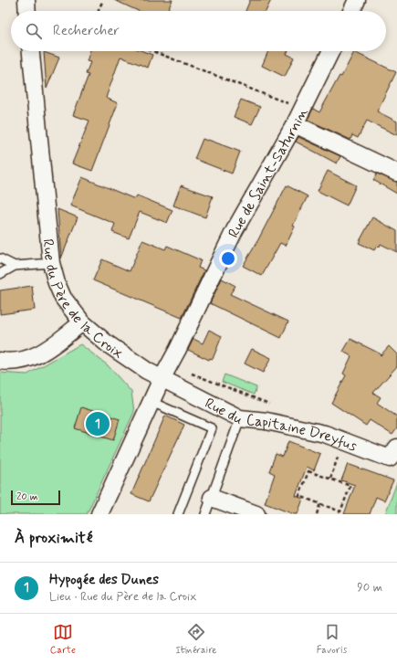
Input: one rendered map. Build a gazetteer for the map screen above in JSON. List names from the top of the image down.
{
  "streets": {
    "street": ["Rue de Saint-Saturnin", "Rue du Père de la Croix", "Rue du Capitaine Dreyfus"]
  },
  "crossings": [
    ["Rue de Saint-Saturnin", "Rue du Père de la Croix"],
    ["Rue de Saint-Saturnin", "Rue du Capitaine Dreyfus"],
    ["Rue du Père de la Croix", "Rue du Capitaine Dreyfus"]
  ],
  "scale_bar": "20 m",
  "page": {
    "search": "Rechercher",
    "pins": "1",
    "scale": "20 m",
    "heading": "À proximité",
    "list": [
      {
        "mark": "1",
        "name": "Hypogée des Dunes",
        "note": "Lieu · Rue du Père de la Croix",
        "value": "90 m"
      }
    ],
    "nav": ["Carte", "Itinéraire", "Favoris"]
  }
}
